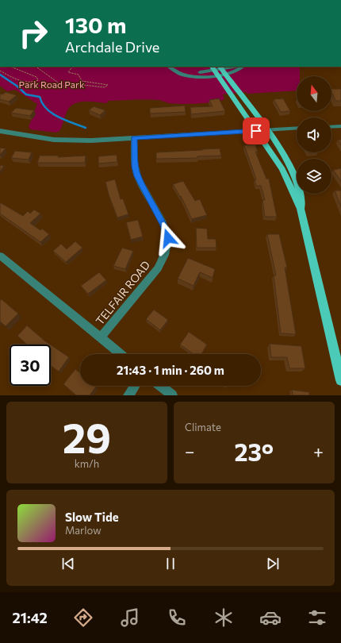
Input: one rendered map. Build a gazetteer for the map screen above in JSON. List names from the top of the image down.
{
  "streets": {
    "street": ["TELFAIR ROAD"]
  },
  "parks": ["Park Road Park"],
  "north": "top",
  "page": {
    "turn": ["130 m", "Archdale Drive"],
    "limit": "30",
    "trip": "21:43 · 1 min · 260 m",
    "tile": [
      ["29", "km/h"],
      "Climate"
    ],
    "heat": ["−", "23°", "+"],
    "song": ["Slow Tide", "Marlow"],
    "tabs": "21:42"
  }
}
